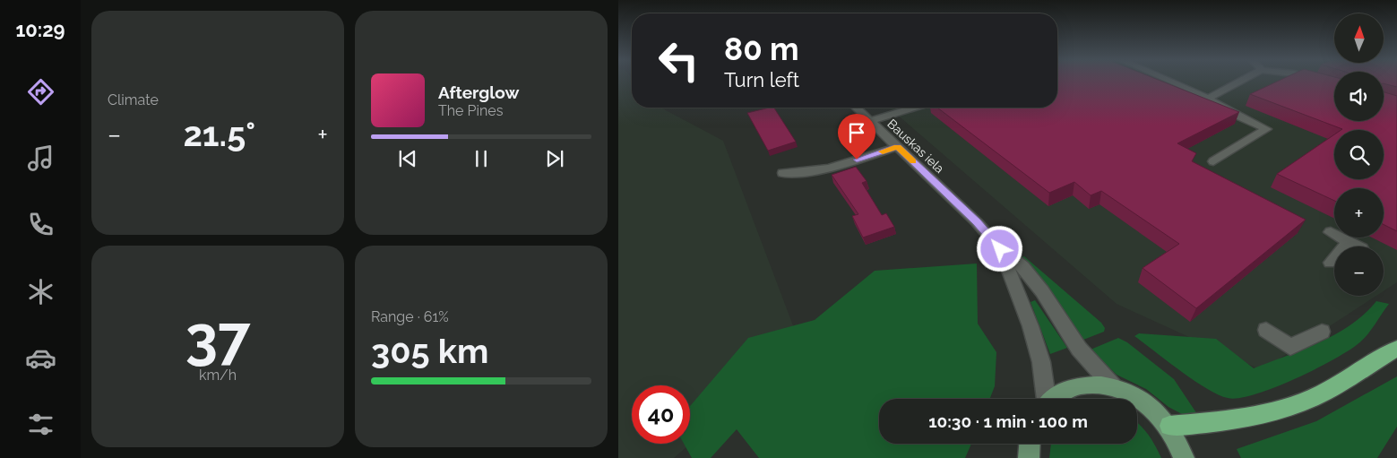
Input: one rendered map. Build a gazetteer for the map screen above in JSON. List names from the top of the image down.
{
  "streets": {
    "street": ["Bauskas iela"]
  },
  "north": "top",
  "page": {
    "tabs": "10:29",
    "tile": [
      "Climate",
      ["37", "km/h"],
      ["Range · 61%", "305 km"]
    ],
    "map_buttons": ["+", "−"],
    "turn": ["80 m", "Turn left"],
    "song": ["Afterglow", "The Pines"],
    "heat": ["−", "21.5°", "+"],
    "limit": "40",
    "trip": "10:30 · 1 min · 100 m"
  }
}
